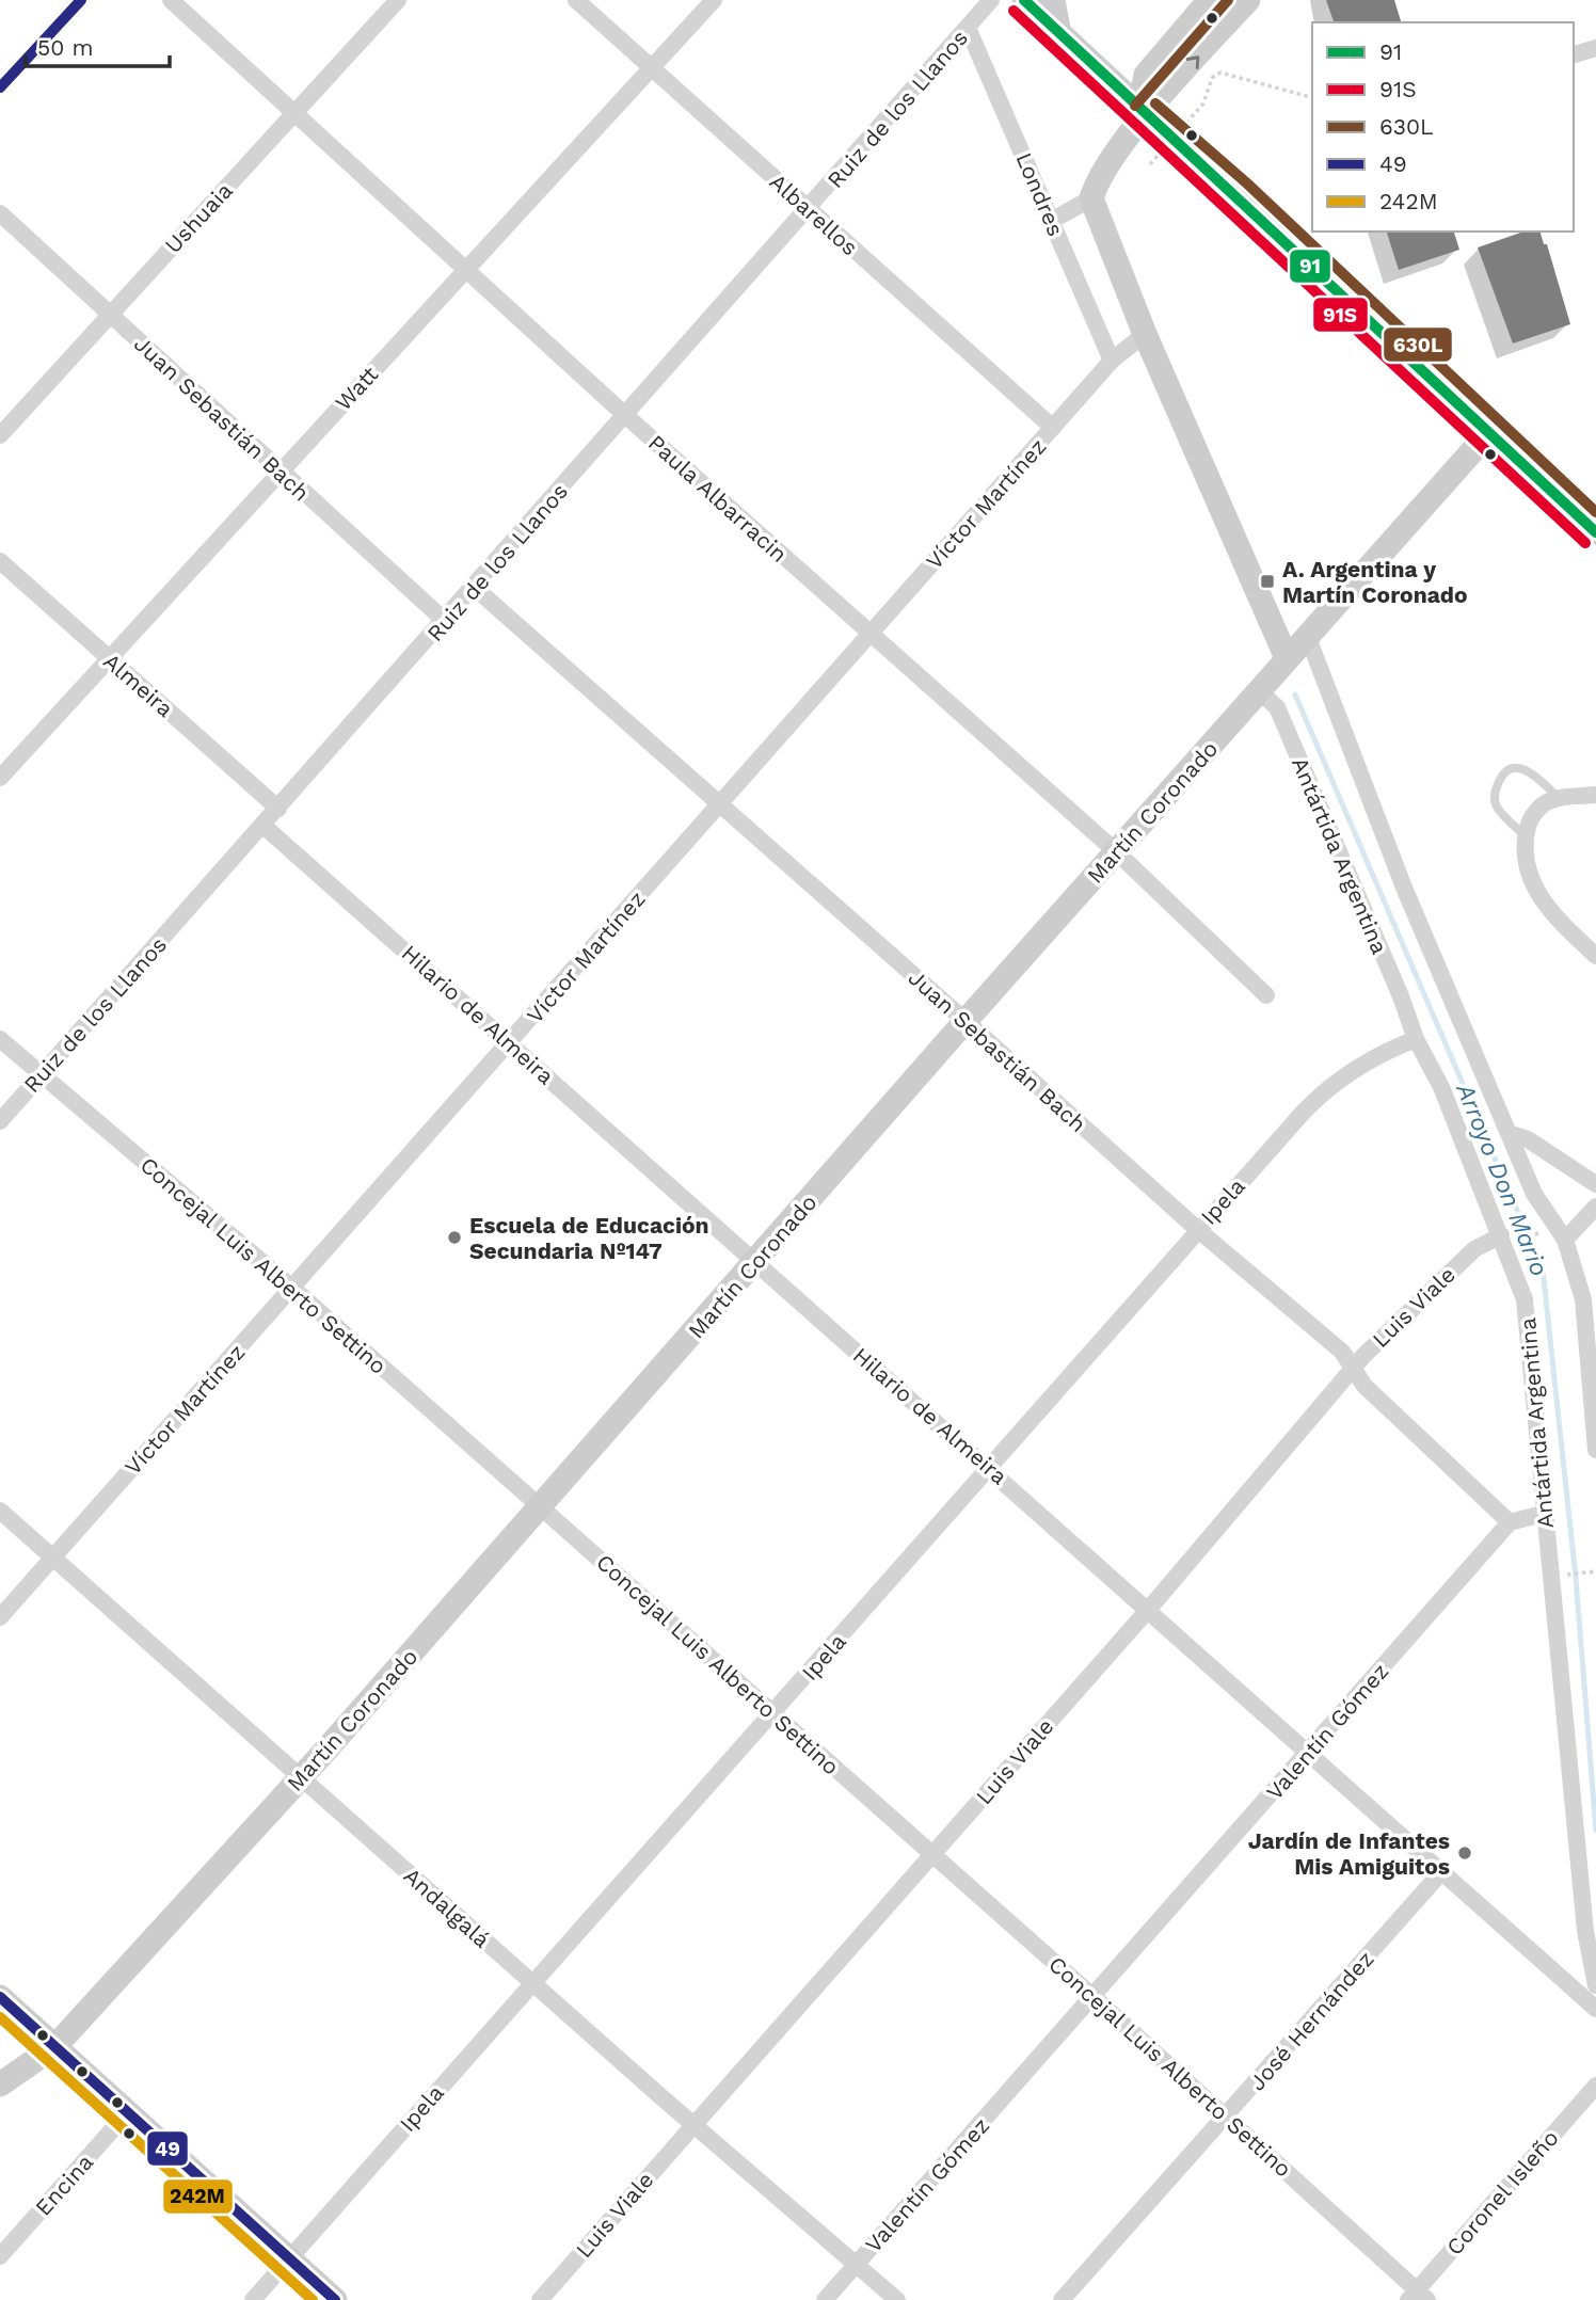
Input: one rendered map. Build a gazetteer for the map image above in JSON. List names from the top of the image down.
{
  "streets": {
    "street": [
      "Ruiz de los Llanos",
      "Londres",
      "Albarellos",
      "Ushuaia",
      "Watt",
      "Juan Sebastián Bach",
      "Paula Albarracin",
      "Víctor Martínez",
      "Almeira",
      "Martín Coronado",
      "Antártida Argentina",
      "Hilario de Almeira",
      "Ipela",
      "Concejal Luis Alberto Settino",
      "Luis Viale",
      "Valentín Gómez",
      "Andalgalá",
      "José Hernández",
      "Encina",
      "Coronel Isleño"
    ]
  },
  "crossings": [
    ["Ruiz de los Llanos", "Londres"],
    ["Ruiz de los Llanos", "Albarellos"],
    ["Ruiz de los Llanos", "Juan Sebastián Bach"],
    ["Ruiz de los Llanos", "Paula Albarracin"],
    ["Ruiz de los Llanos", "Almeira"],
    ["Ruiz de los Llanos", "Hilario de Almeira"],
    ["Ruiz de los Llanos", "Concejal Luis Alberto Settino"],
    ["Londres", "Víctor Martínez"],
    ["Albarellos", "Watt"],
    ["Albarellos", "Víctor Martínez"],
    ["Ushuaia", "Juan Sebastián Bach"],
    ["Ushuaia", "Paula Albarracin"],
    ["Watt", "Juan Sebastián Bach"],
    ["Watt", "Paula Albarracin"],
    ["Watt", "Almeira"],
    ["Juan Sebastián Bach", "Víctor Martínez"],
    ["Juan Sebastián Bach", "Martín Coronado"],
    ["Juan Sebastián Bach", "Ipela"],
    ["Juan Sebastián Bach", "Luis Viale"],
    ["Juan Sebastián Bach", "Valentín Gómez"],
    ["Paula Albarracin", "Víctor Martínez"],
    ["Paula Albarracin", "Martín Coronado"],
    ["Víctor Martínez", "Hilario de Almeira"],
    ["Víctor Martínez", "Concejal Luis Alberto Settino"],
    ["Víctor Martínez", "Andalgalá"],
    ["Martín Coronado", "Antártida Argentina"],
    ["Martín Coronado", "Hilario de Almeira"],
    ["Martín Coronado", "Concejal Luis Alberto Settino"],
    ["Martín Coronado", "Andalgalá"],
    ["Antártida Argentina", "Ipela"],
    ["Antártida Argentina", "Luis Viale"],
    ["Hilario de Almeira", "Ipela"],
    ["Hilario de Almeira", "Luis Viale"],
    ["Hilario de Almeira", "Valentín Gómez"],
    ["Hilario de Almeira", "José Hernández"],
    ["Ipela", "Concejal Luis Alberto Settino"],
    ["Ipela", "Andalgalá"],
    ["Concejal Luis Alberto Settino", "Luis Viale"],
    ["Concejal Luis Alberto Settino", "Valentín Gómez"],
    ["Concejal Luis Alberto Settino", "José Hernández"],
    ["Concejal Luis Alberto Settino", "Coronel Isleño"],
    ["Luis Viale", "Andalgalá"],
    ["Valentín Gómez", "Andalgalá"]
  ],
  "water": ["Arroyo Don Mario"],
  "places": {
    "transit": ["A. Argentina y Martín Coronado"],
    "other": ["Escuela de Educación Secundaria Nº147", "Jardín de Infantes Mis Amiguitos"]
  },
  "lines": [
    "transit line 91",
    "transit line 630L",
    "transit line 49",
    "transit line 91S",
    "transit line 242M"
  ],
  "legend": [
    "91",
    "91S",
    "630L",
    "49",
    "242M"
  ],
  "scale_bar": "50 m"
}
